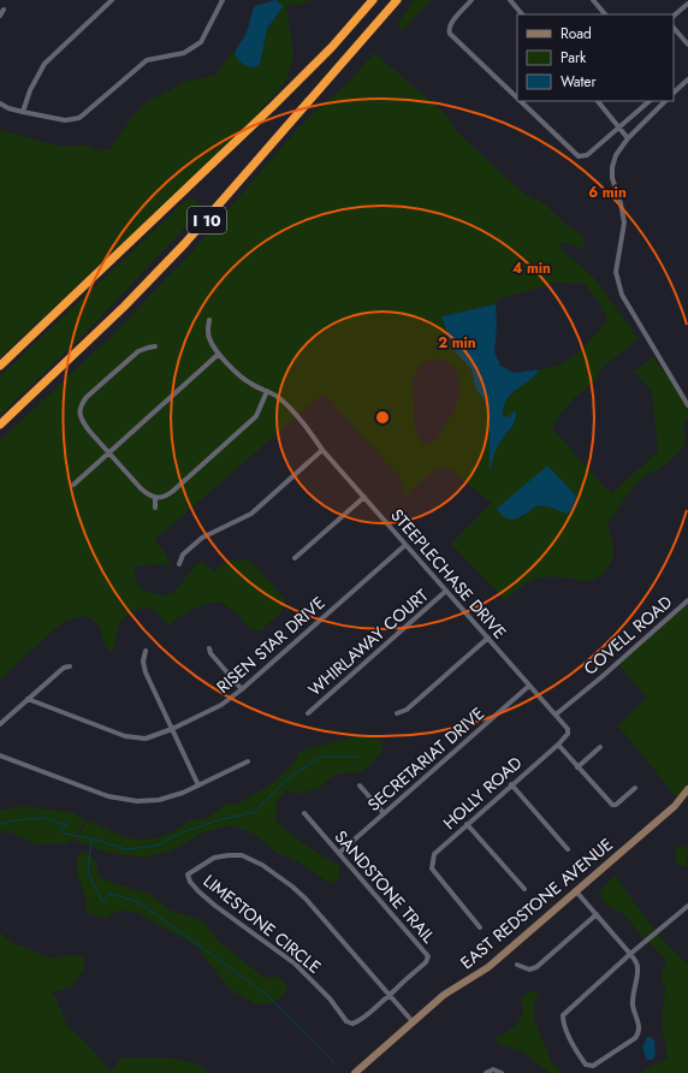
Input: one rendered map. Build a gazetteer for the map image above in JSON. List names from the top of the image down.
{
  "streets": {
    "highway": ["I 10"],
    "street": [
      "STEEPLECHASE DRIVE",
      "COVELL ROAD",
      "WHIRLAWAY COURT",
      "RISEN STAR DRIVE",
      "SECRETARIAT DRIVE",
      "HOLLY ROAD",
      "SANDSTONE TRAIL",
      "EAST REDSTONE AVENUE",
      "LIMESTONE CIRCLE"
    ]
  },
  "crossings": [
    ["STEEPLECHASE DRIVE", "COVELL ROAD"],
    ["STEEPLECHASE DRIVE", "WHIRLAWAY COURT"],
    ["STEEPLECHASE DRIVE", "RISEN STAR DRIVE"],
    ["STEEPLECHASE DRIVE", "SECRETARIAT DRIVE"],
    ["SECRETARIAT DRIVE", "SANDSTONE TRAIL"],
    ["SANDSTONE TRAIL", "LIMESTONE CIRCLE"],
    ["EAST REDSTONE AVENUE", "LIMESTONE CIRCLE"]
  ],
  "legend": ["Road", "Park", "Water"],
  "rings": ["6 min", "4 min", "2 min"]
}
